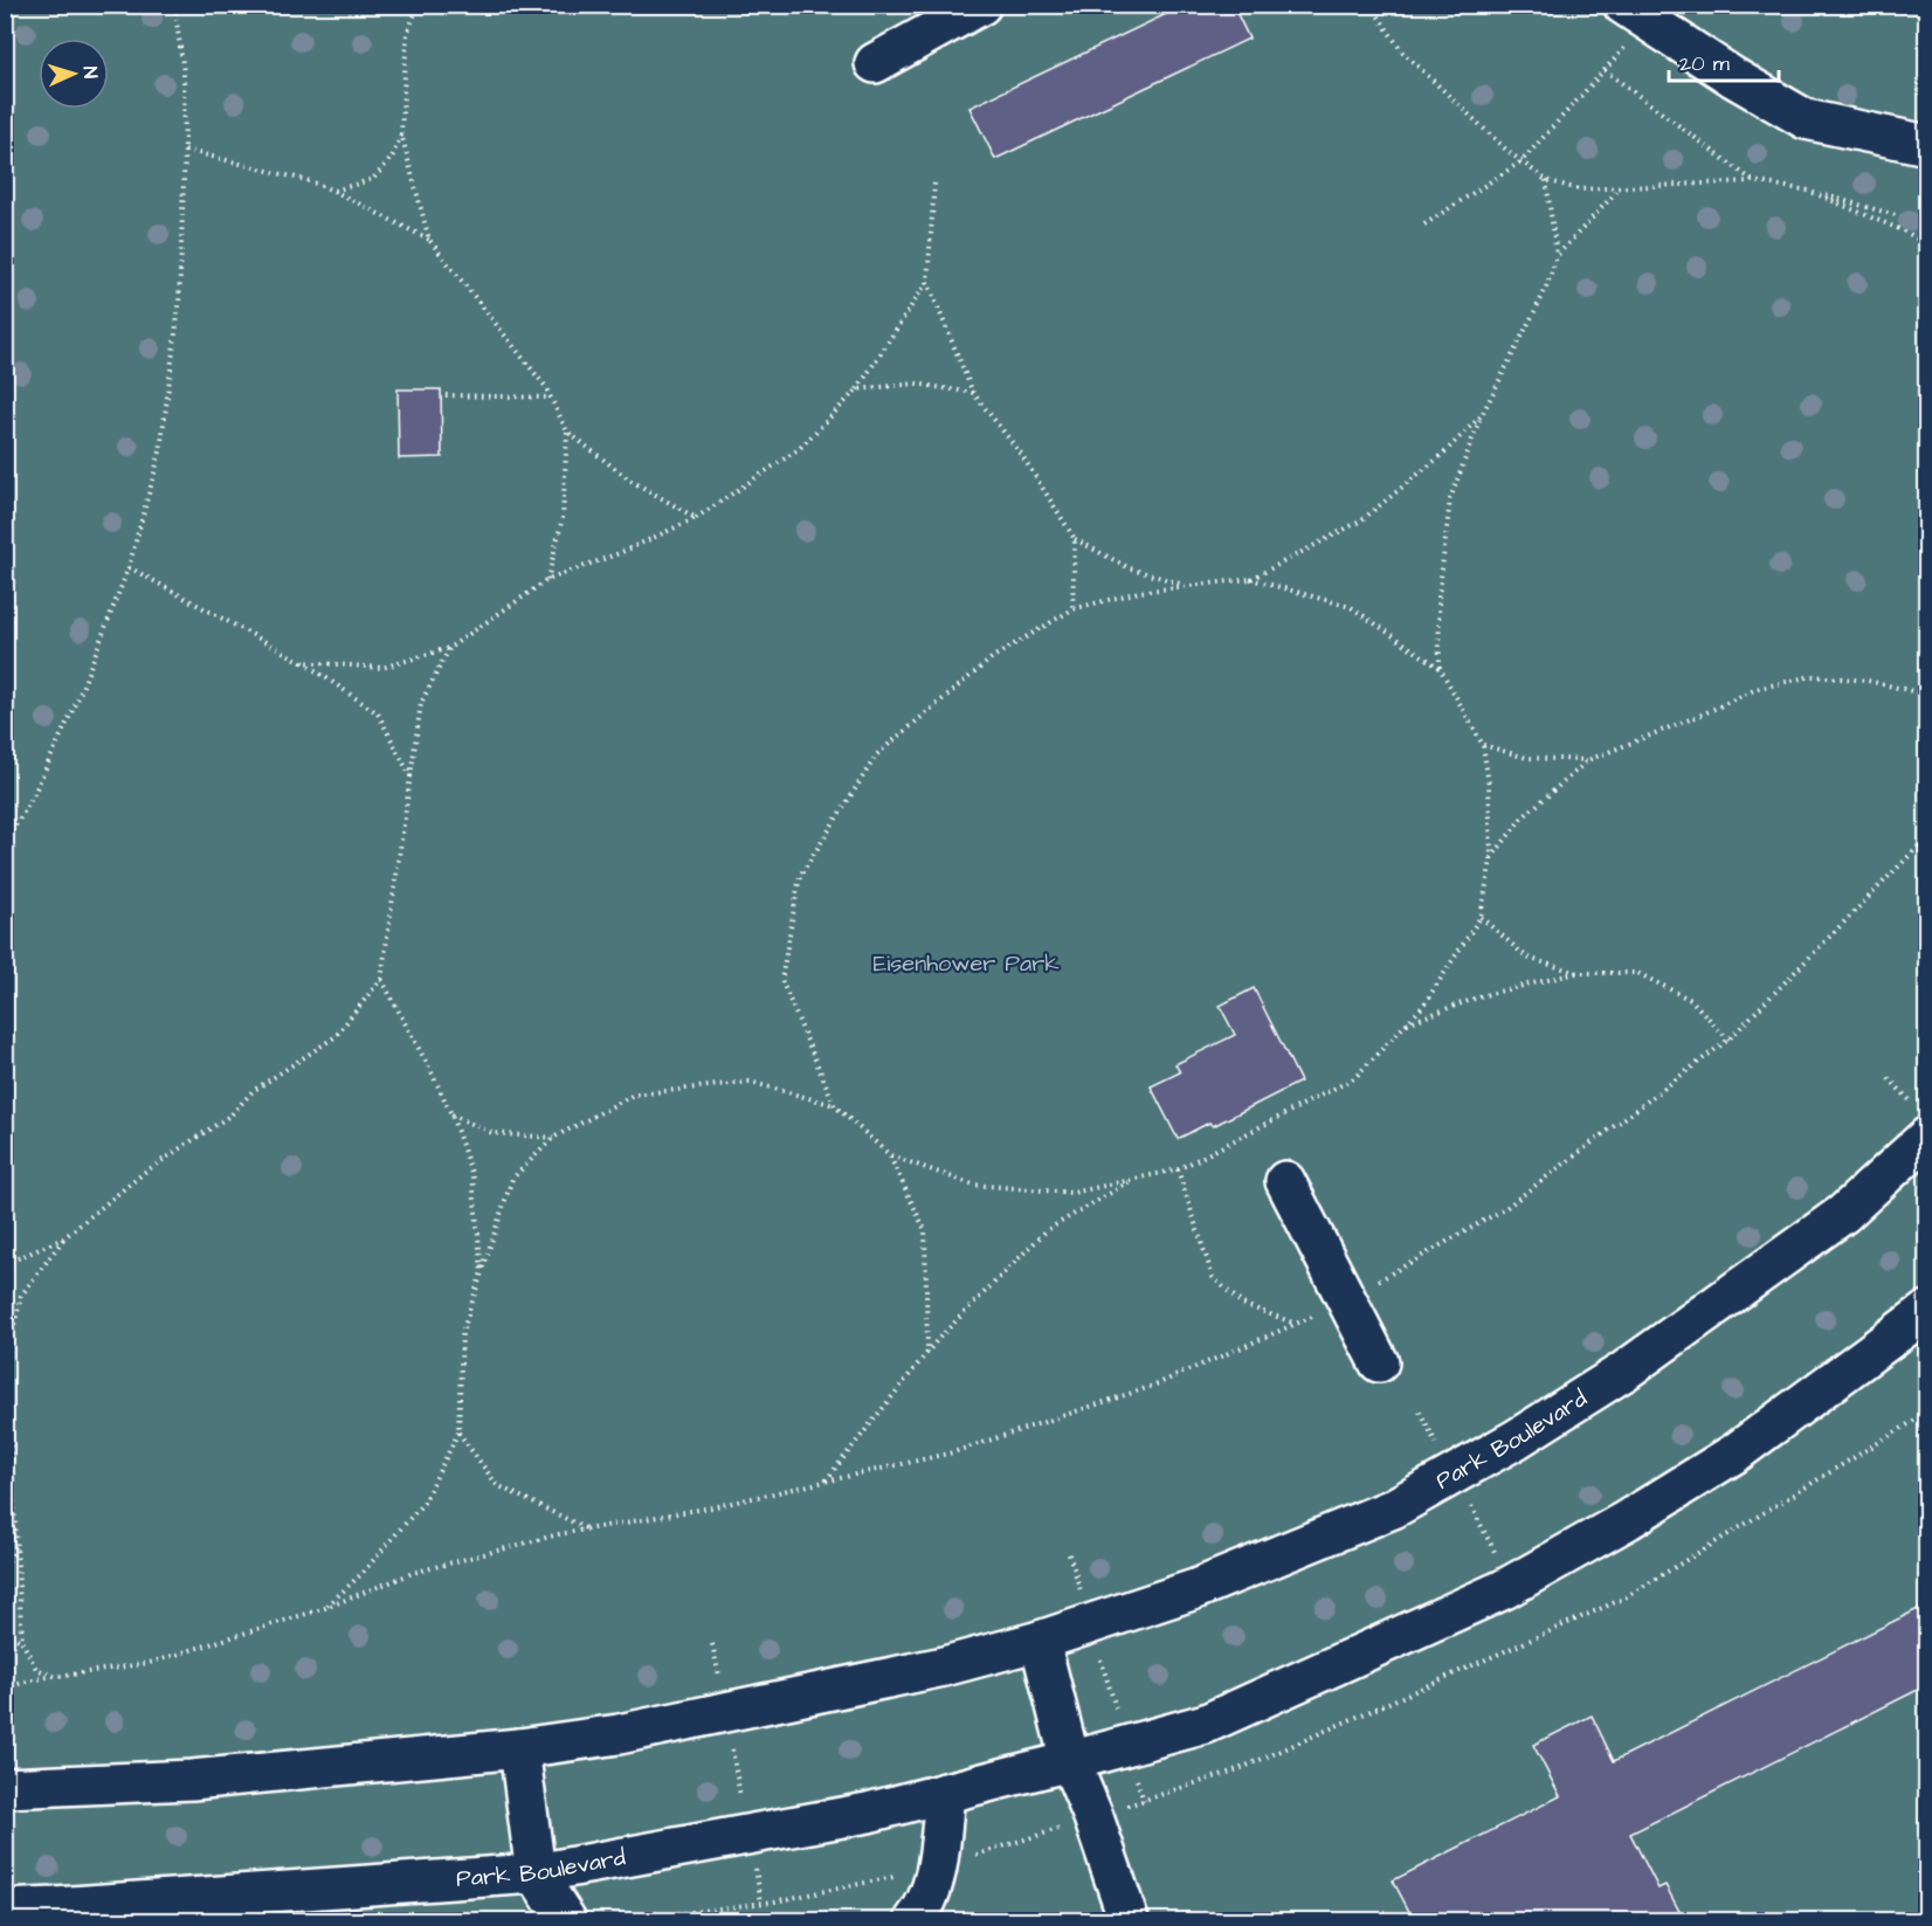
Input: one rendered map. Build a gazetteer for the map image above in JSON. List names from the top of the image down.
{
  "streets": {
    "street": ["Park Boulevard"]
  },
  "parks": ["Eisenhower Park"],
  "scale_bar": "20 m",
  "north": "right"
}
